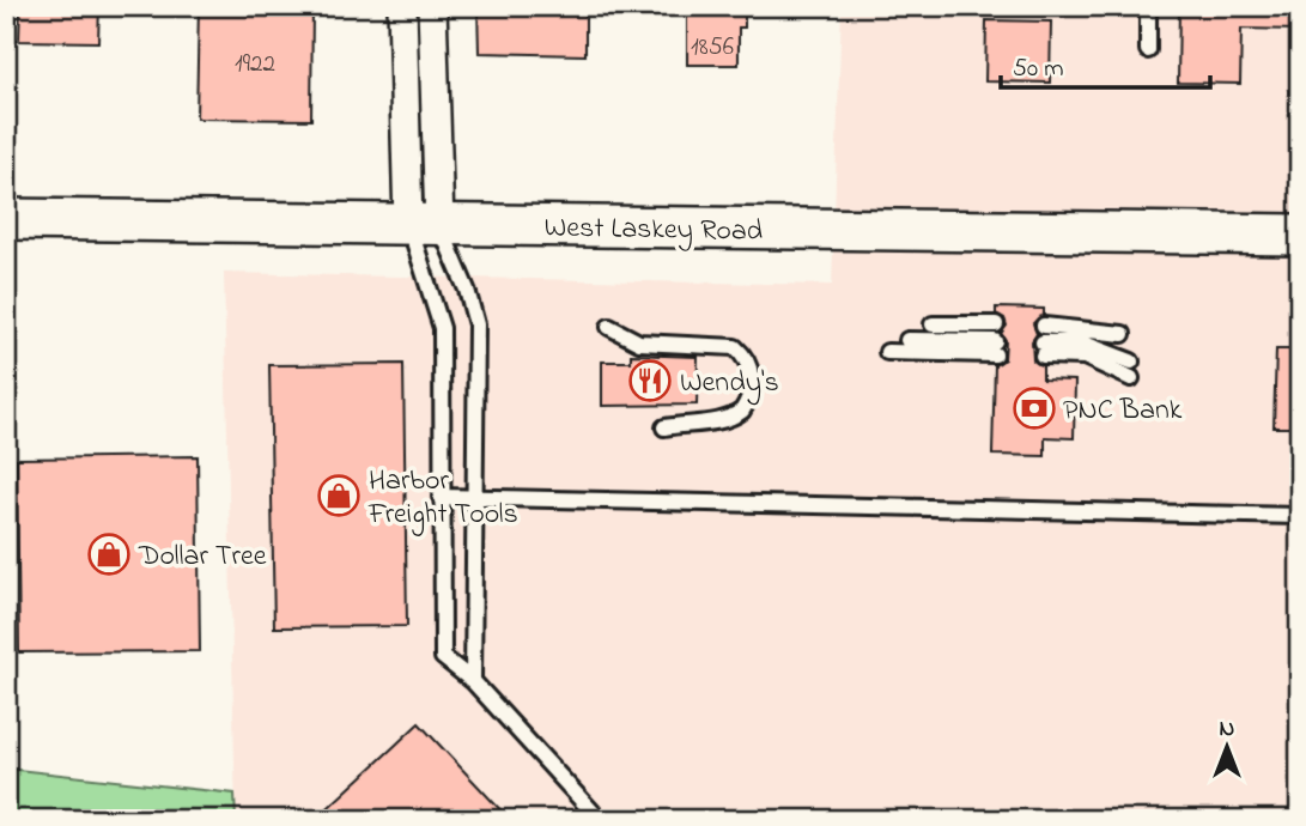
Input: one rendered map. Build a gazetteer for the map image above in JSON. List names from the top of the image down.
{
  "streets": {
    "main road": ["West Laskey Road"]
  },
  "places": {
    "restaurant": ["Wendy's"],
    "bank": ["PNC Bank"],
    "shop": ["Harbor Freight Tools", "Dollar Tree"]
  },
  "house_numbers": ["1856", "1922"],
  "scale_bar": "50 m",
  "north": "top"
}
